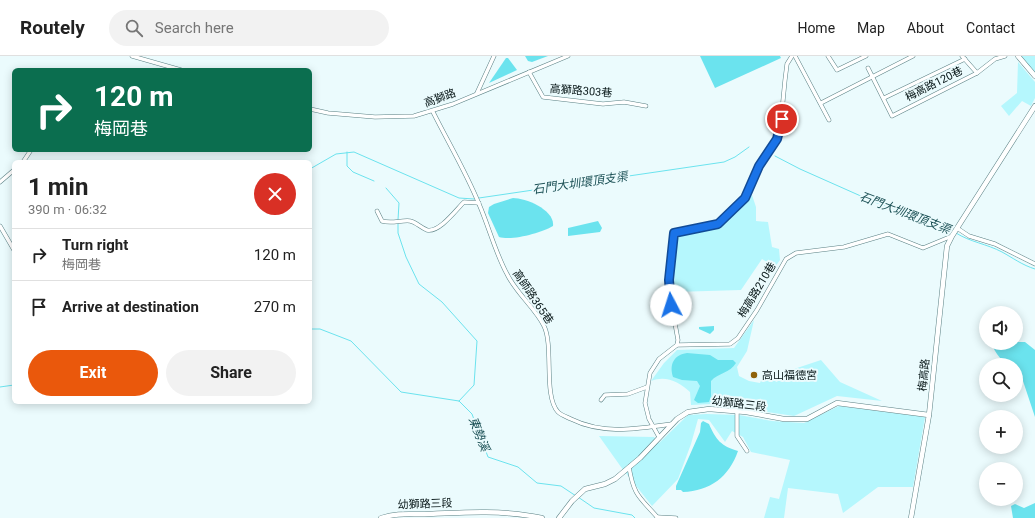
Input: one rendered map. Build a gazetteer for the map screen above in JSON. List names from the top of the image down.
{
  "streets": {
    "street": [
      "梅高路120巷",
      "高獅路303巷",
      "高獅路",
      "梅高路210巷",
      "高師路365巷",
      "梅高路",
      "幼獅路三段"
    ]
  },
  "crossings": [
    ["高獅路303巷", "高獅路"],
    ["高獅路", "高師路365巷"],
    ["梅高路210巷", "梅高路"],
    ["高師路365巷", "幼獅路三段"],
    ["梅高路", "幼獅路三段"]
  ],
  "water": ["石門大圳環頂支渠", "東勢溪"],
  "places": ["高山福德宮"],
  "page": {
    "header": "Routely",
    "search": "Search here",
    "nav": [
      "Home",
      "Map",
      "About",
      "Contact"
    ],
    "turn": ["120 m", "梅岡巷"],
    "heading": ["1 min", "390 m · 06:32"],
    "list": [
      {
        "name": "Turn right",
        "note": "梅岡巷",
        "value": "120 m"
      },
      {
        "name": "Arrive at destination",
        "value": "270 m"
      }
    ],
    "map_buttons": ["+", "−"],
    "buttons": ["Exit", "Share"]
  }
}
